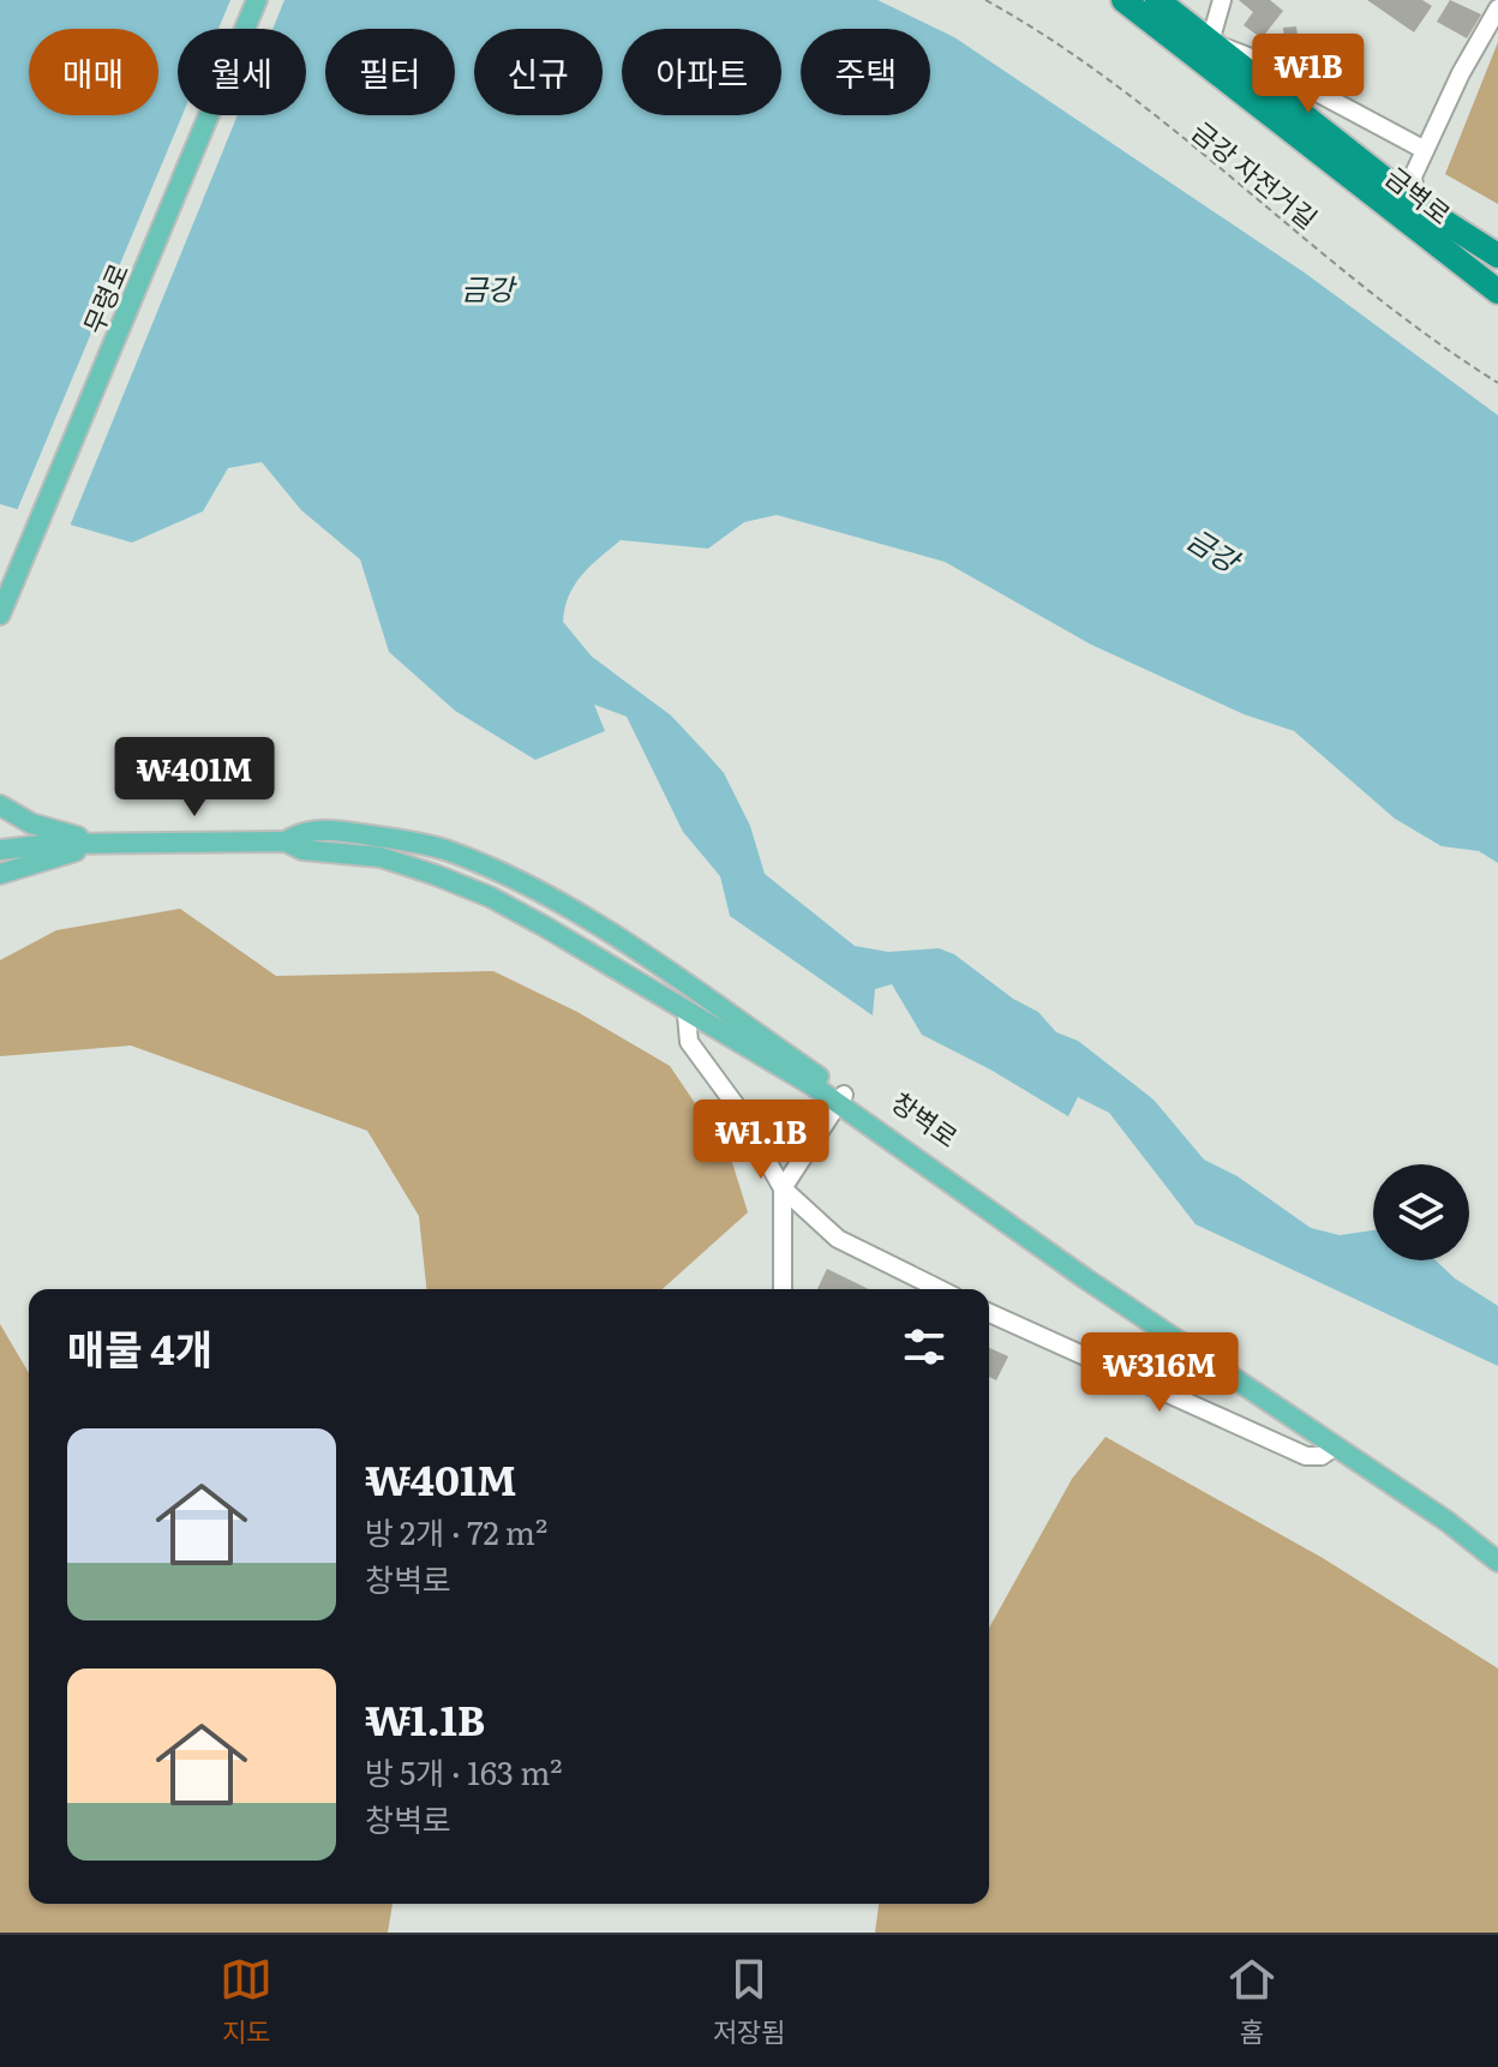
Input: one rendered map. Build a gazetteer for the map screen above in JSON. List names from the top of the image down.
{
  "streets": {
    "highway": ["금벽로"],
    "main road": ["무령로", "창벽로"],
    "path": ["금강 자전거길"]
  },
  "water": ["금강"],
  "page": {
    "chip": [
      "매매",
      "월세",
      "필터",
      "신규",
      "아파트",
      "주택"
    ],
    "price": [
      "₩1B",
      "₩401M",
      "₩1.1B",
      "₩316M"
    ],
    "heading": "매물 4개",
    "list": [
      {
        "name": "₩401M",
        "note": "방 2개 · 72 m² · 창벽로"
      },
      {
        "name": "₩1.1B",
        "note": "방 5개 · 163 m² · 창벽로"
      }
    ],
    "tabs": ["지도", "저장됨", "홈"]
  }
}
